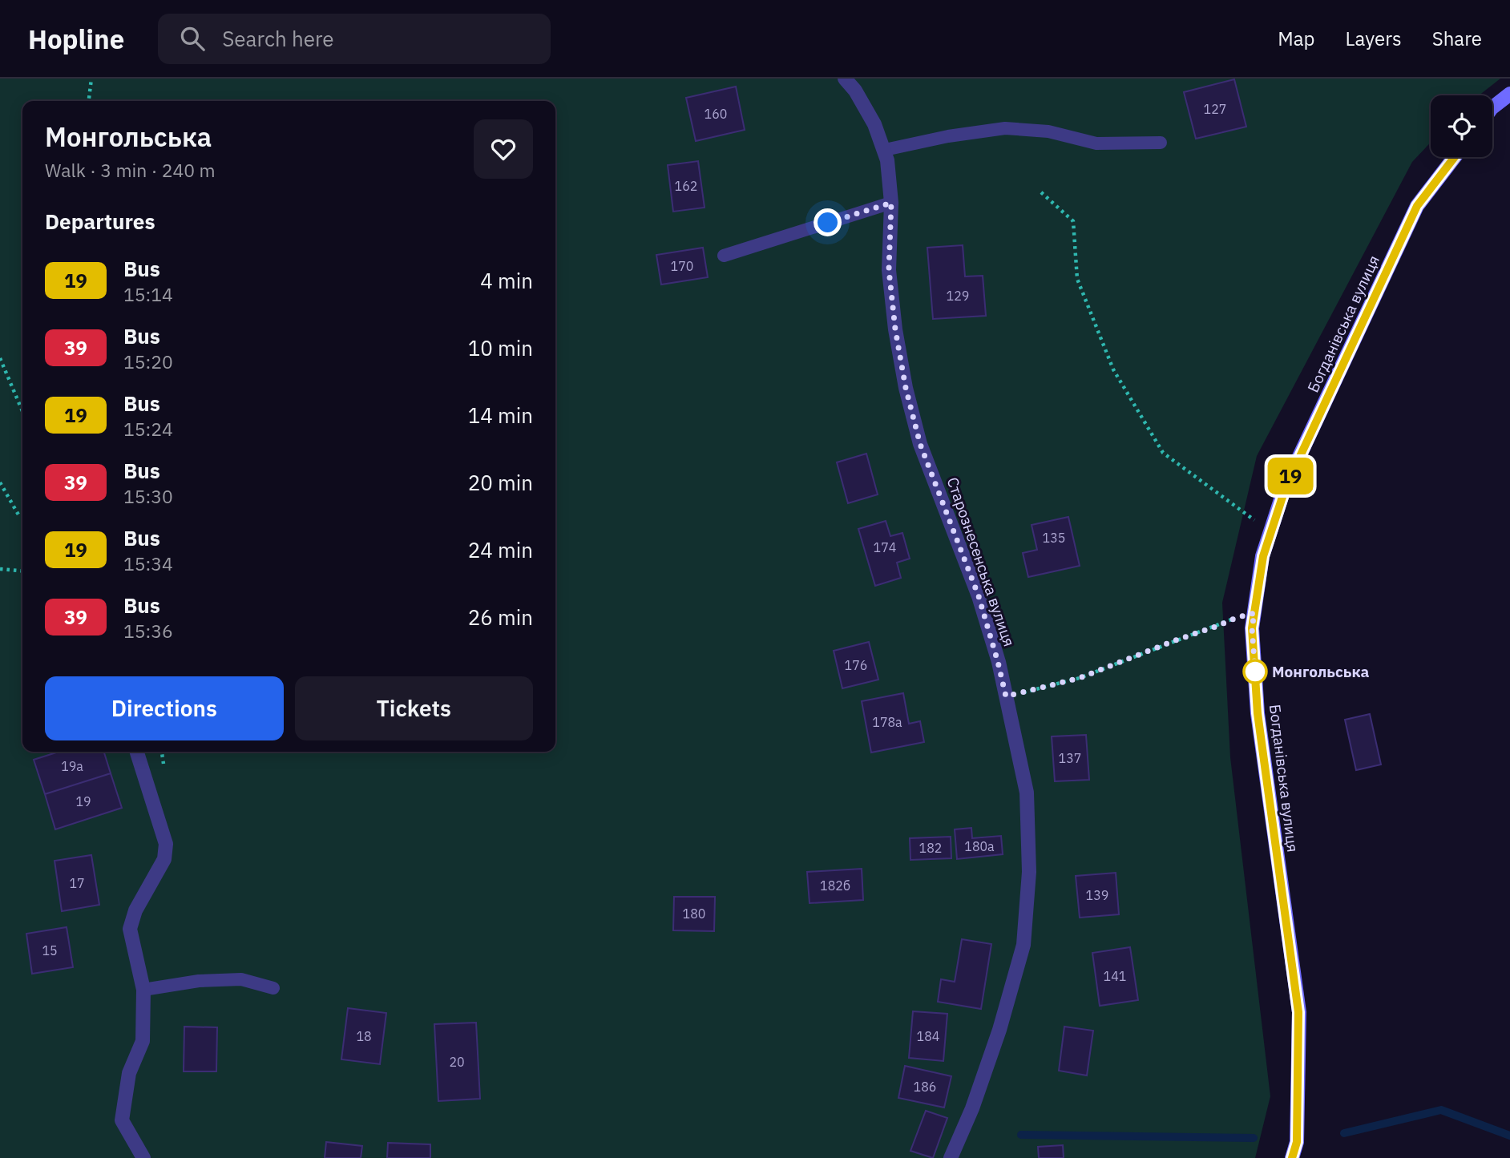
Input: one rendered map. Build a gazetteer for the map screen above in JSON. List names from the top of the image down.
{
  "streets": {
    "main road": ["Богданівська вулиця"],
    "street": ["Старознесенська вулиця"]
  },
  "places": ["Монгольська"],
  "lines": ["bus line 19"],
  "house_numbers": [
    "127",
    "160",
    "162",
    "170",
    "129",
    "135",
    "174",
    "176",
    "178а",
    "137",
    "19а",
    "19",
    "180а",
    "182",
    "17",
    "182б",
    "139",
    "180",
    "15",
    "141",
    "18",
    "184",
    "20",
    "186"
  ],
  "page": {
    "header": "Hopline",
    "search": "Search here",
    "nav": ["Map", "Layers", "Share"],
    "on_map": "19",
    "heading": [
      ["Монгольська", "Walk · 3 min · 240 m"],
      "Departures"
    ],
    "list": [
      {
        "mark": "19",
        "name": "Bus",
        "note": "15:14",
        "value": "4 min"
      },
      {
        "mark": "39",
        "name": "Bus",
        "note": "15:20",
        "value": "10 min"
      },
      {
        "mark": "19",
        "name": "Bus",
        "note": "15:24",
        "value": "14 min"
      },
      {
        "mark": "39",
        "name": "Bus",
        "note": "15:30",
        "value": "20 min"
      },
      {
        "mark": "19",
        "name": "Bus",
        "note": "15:34",
        "value": "24 min"
      },
      {
        "mark": "39",
        "name": "Bus",
        "note": "15:36",
        "value": "26 min"
      }
    ],
    "buttons": ["Directions", "Tickets"]
  }
}
